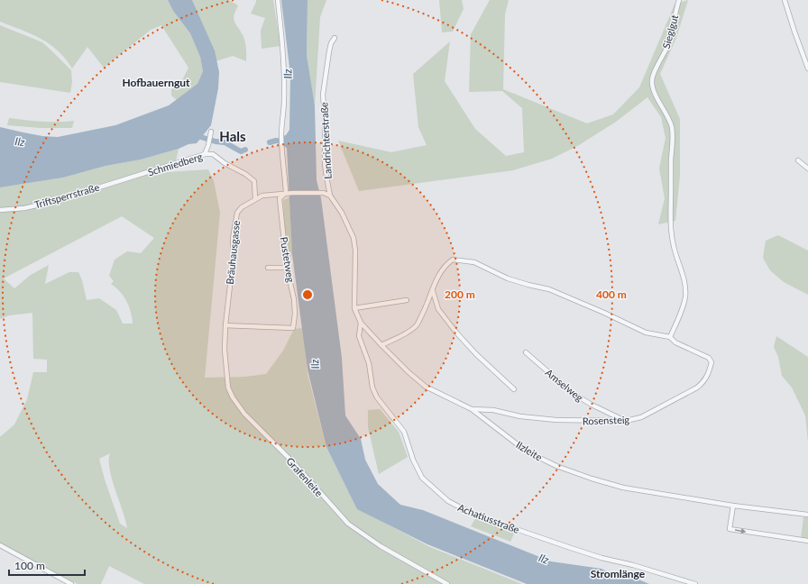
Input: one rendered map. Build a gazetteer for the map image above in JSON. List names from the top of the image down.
{
  "streets": {
    "street": [
      "Sieglgut",
      "Landrichterstraße",
      "Schmiedberg",
      "Triftsperrstraße",
      "Bräuhausgasse",
      "Pustetweg",
      "Amselweg",
      "Rosensteig",
      "Ilzleite",
      "Grafenleite",
      "Achatiusstraße"
    ]
  },
  "crossings": [
    ["Sieglgut", "Rosensteig"],
    ["Landrichterstraße", "Bräuhausgasse"],
    ["Landrichterstraße", "Ilzleite"],
    ["Landrichterstraße", "Achatiusstraße"],
    ["Schmiedberg", "Triftsperrstraße"],
    ["Schmiedberg", "Bräuhausgasse"],
    ["Bräuhausgasse", "Pustetweg"],
    ["Bräuhausgasse", "Grafenleite"],
    ["Pustetweg", "Grafenleite"],
    ["Amselweg", "Rosensteig"],
    ["Rosensteig", "Ilzleite"],
    ["Ilzleite", "Achatiusstraße"]
  ],
  "districts": ["Hofbauerngut", "Hals", "Stromlänge"],
  "water": ["Ilz"],
  "scale_bar": "100 m",
  "rings": ["200 m", "400 m"]
}
